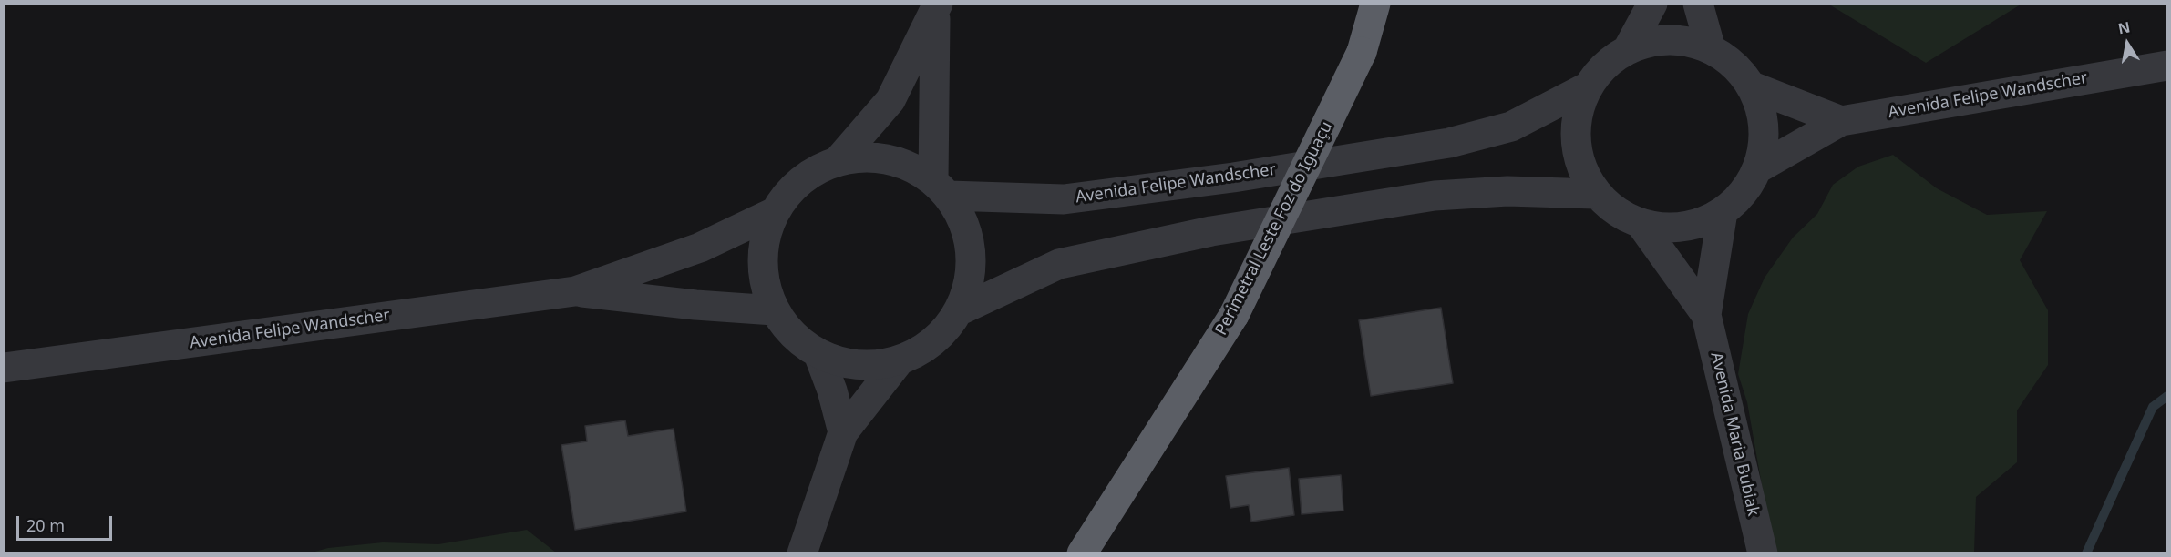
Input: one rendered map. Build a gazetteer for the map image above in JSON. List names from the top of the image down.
{
  "streets": {
    "highway": ["Perimetral Leste Foz do Iguaçu"],
    "street": ["Avenida Felipe Wandscher", "Avenida Maria Bubiak"]
  },
  "crossings": [
    ["Avenida Felipe Wandscher", "Avenida Maria Bubiak"]
  ],
  "scale_bar": "20 m",
  "north": "top"
}
